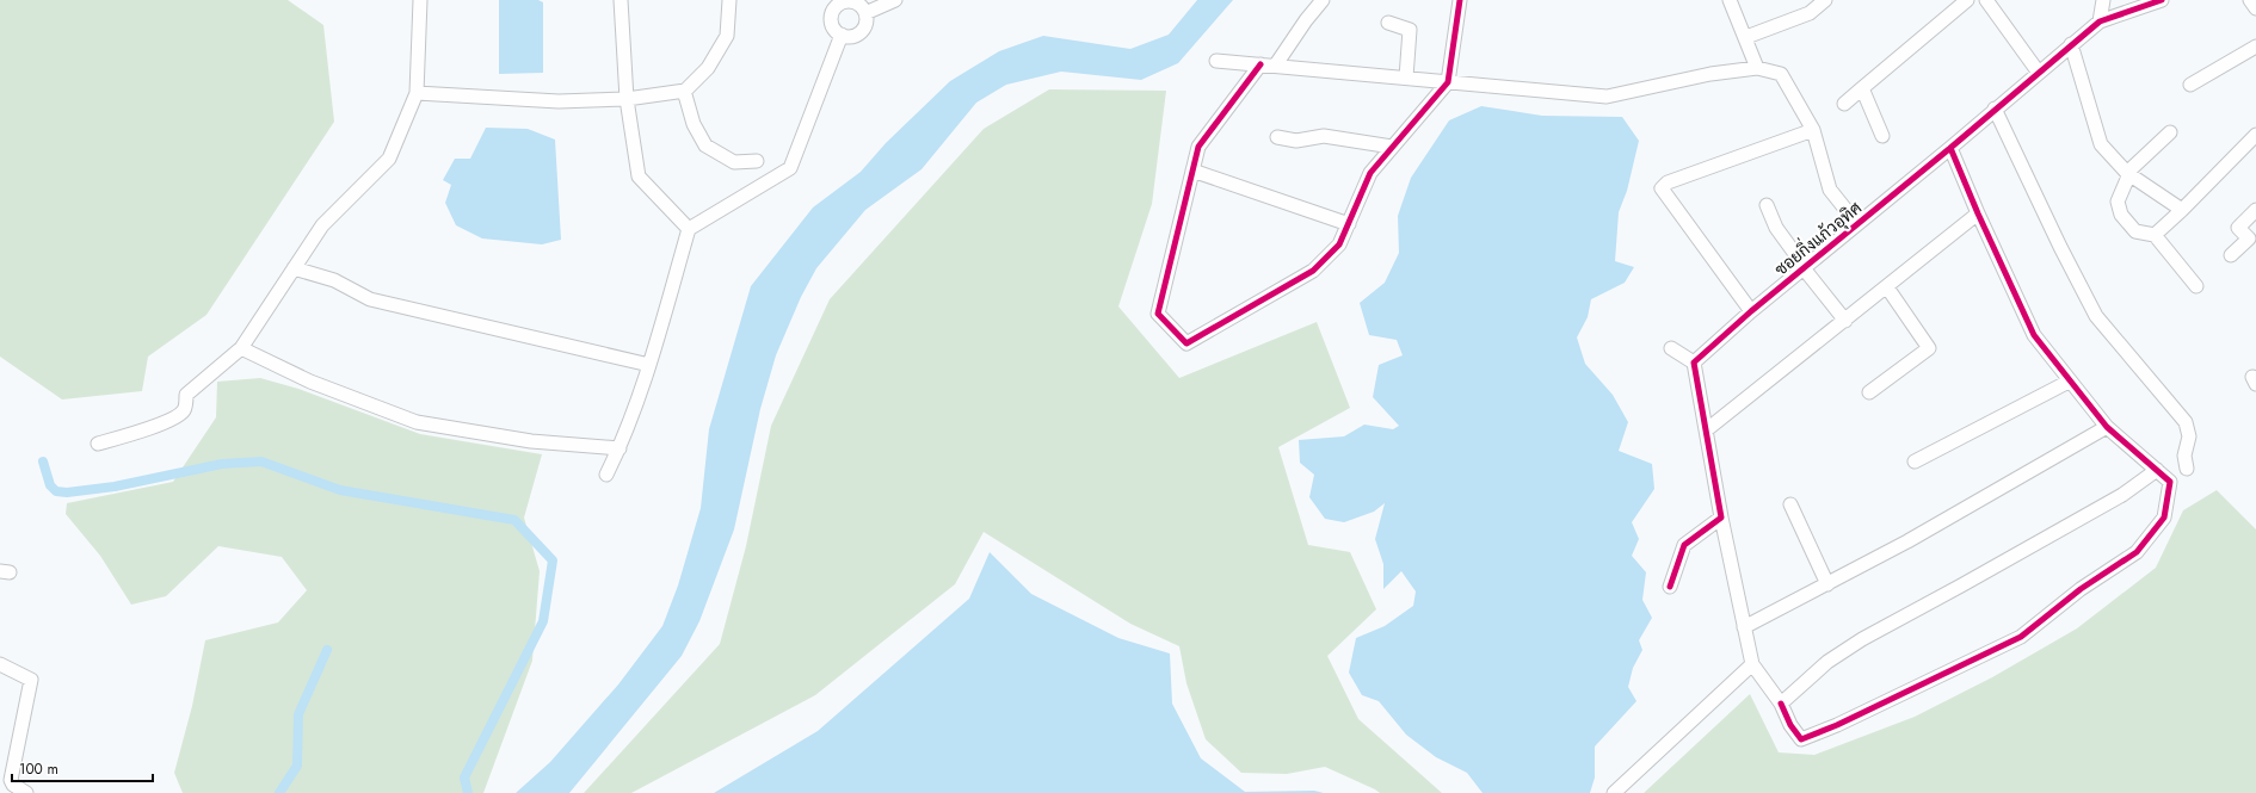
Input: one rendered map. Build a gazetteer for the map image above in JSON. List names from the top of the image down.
{
  "streets": {
    "street": ["ซอยกิ่งแก้วอุทิศ"]
  },
  "scale_bar": "100 m"
}
